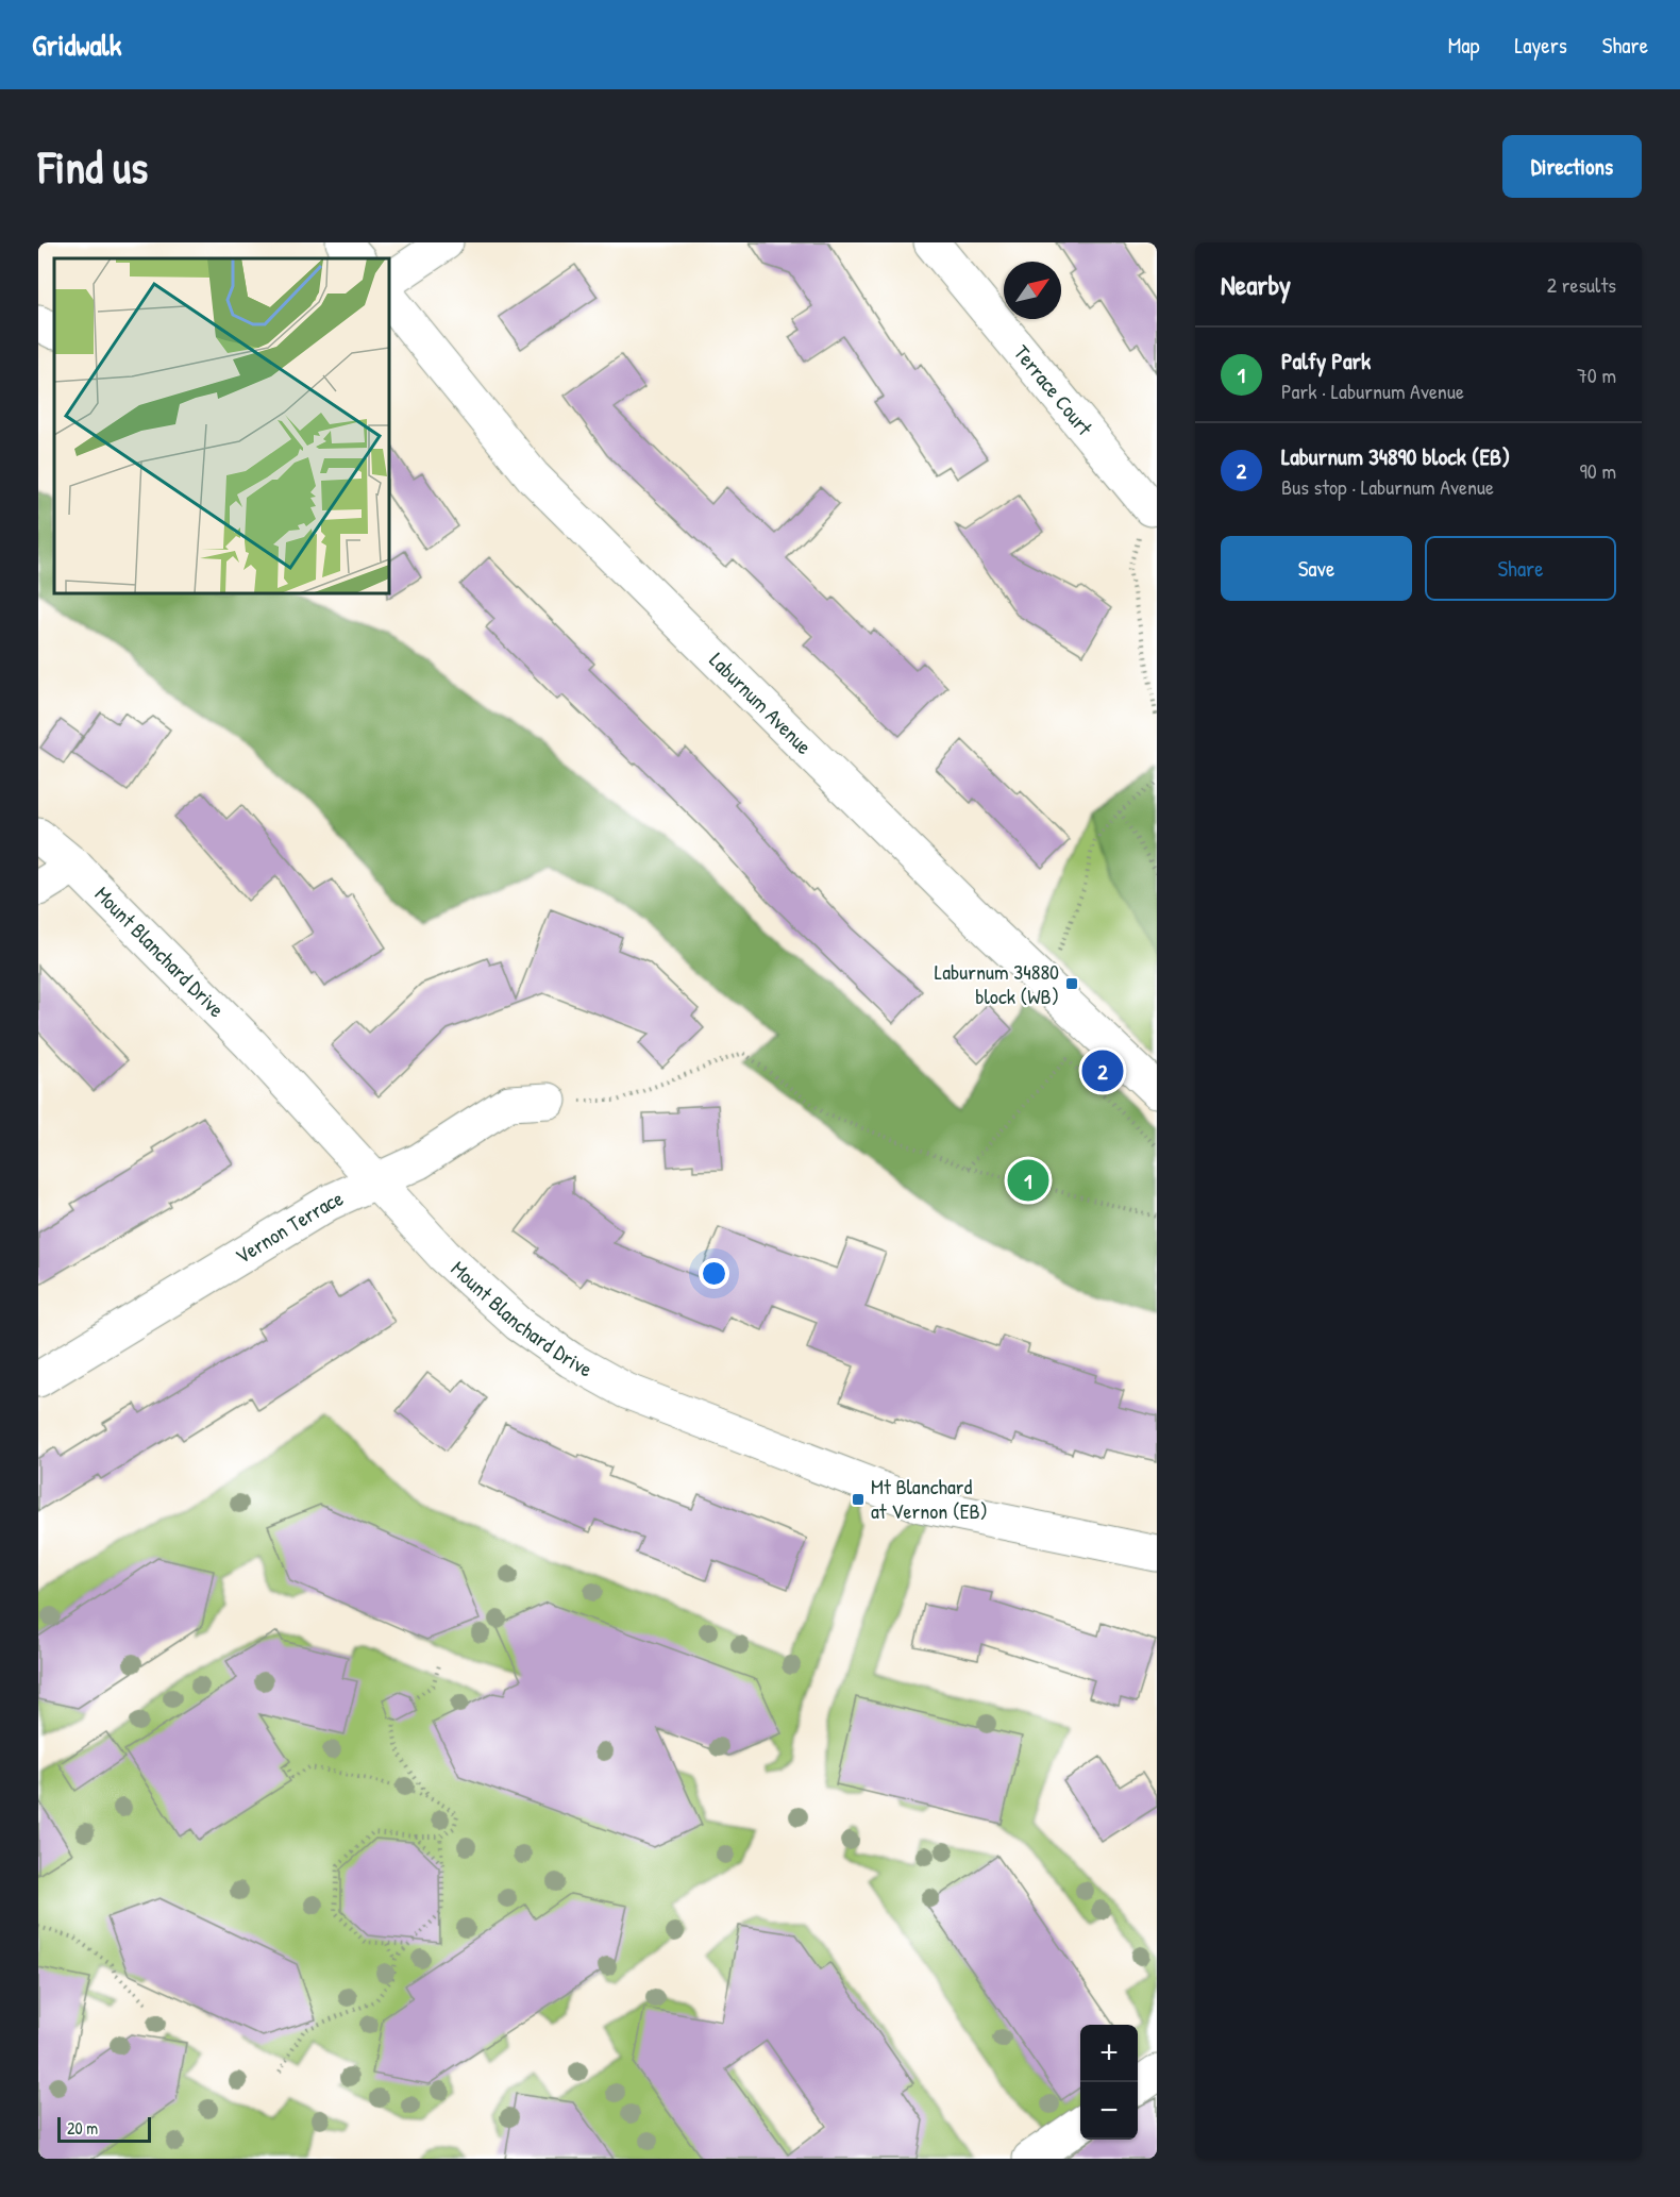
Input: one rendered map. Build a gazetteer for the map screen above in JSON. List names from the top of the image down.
{
  "streets": {
    "street": [
      "Terrace Court",
      "Laburnum Avenue",
      "Mount Blanchard Drive",
      "Vernon Terrace"
    ]
  },
  "crossings": [
    ["Mount Blanchard Drive", "Vernon Terrace"]
  ],
  "places": {
    "transit": ["Laburnum 34880 block (WB)", "Mt Blanchard at Vernon (EB)"]
  },
  "scale_bar": "20 m",
  "north": "top right",
  "page": {
    "header": "Gridwalk",
    "nav": ["Map", "Layers", "Share"],
    "buttons": [
      "Directions",
      ["Save", "Share"]
    ],
    "title": "Find us",
    "heading": ["Nearby", "2 results"],
    "list": [
      {
        "mark": "1",
        "name": "Palfy Park",
        "note": "Park · Laburnum Avenue",
        "value": "70 m"
      },
      {
        "mark": "2",
        "name": "Laburnum 34890 block (EB)",
        "note": "Bus stop · Laburnum Avenue",
        "value": "90 m"
      }
    ],
    "pins": ["2", "1"],
    "map_buttons": ["+", "−"],
    "scale": "20 m"
  }
}
